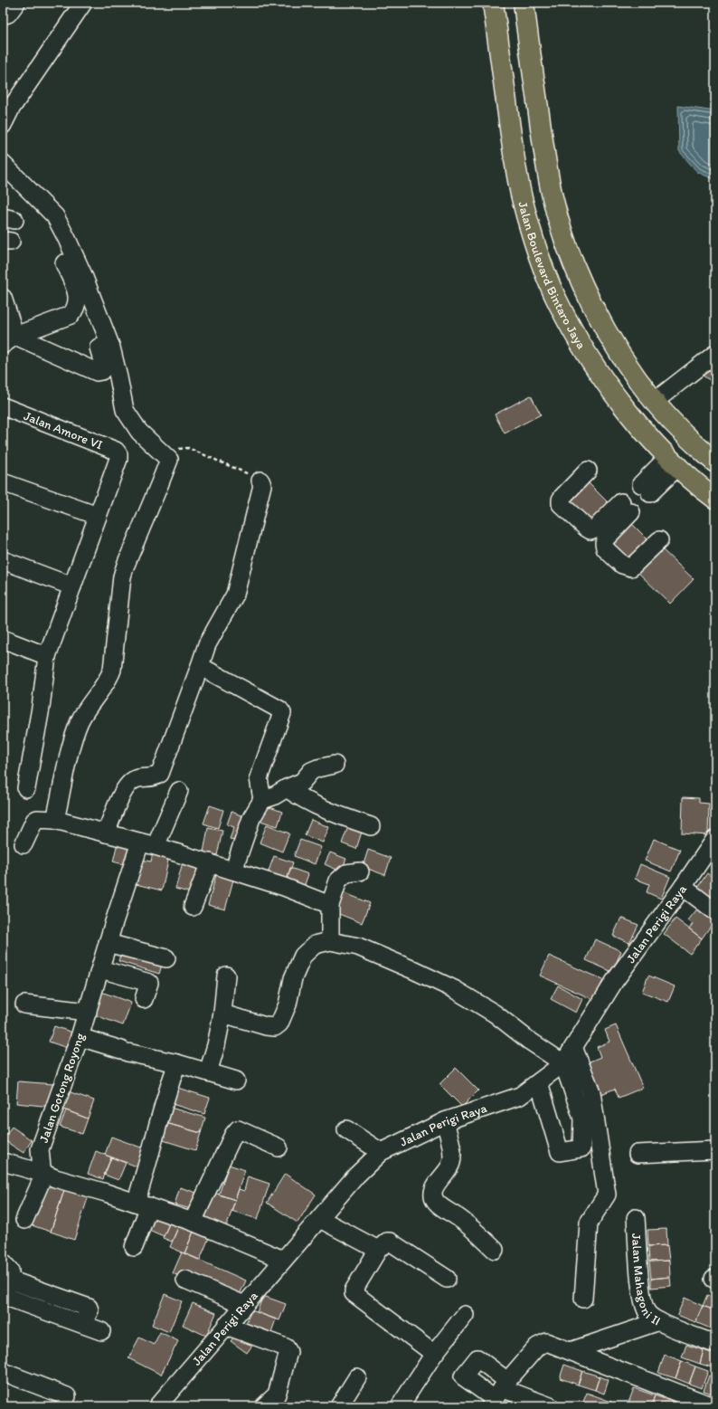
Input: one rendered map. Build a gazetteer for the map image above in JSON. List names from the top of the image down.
{
  "streets": {
    "main road": ["Jalan Boulevard Bintaro Jaya"],
    "street": [
      "Jalan Amore VI",
      "Jalan Perigi Raya",
      "Jalan Gotong Royong",
      "Jalan Mahagoni II"
    ]
  }
}
